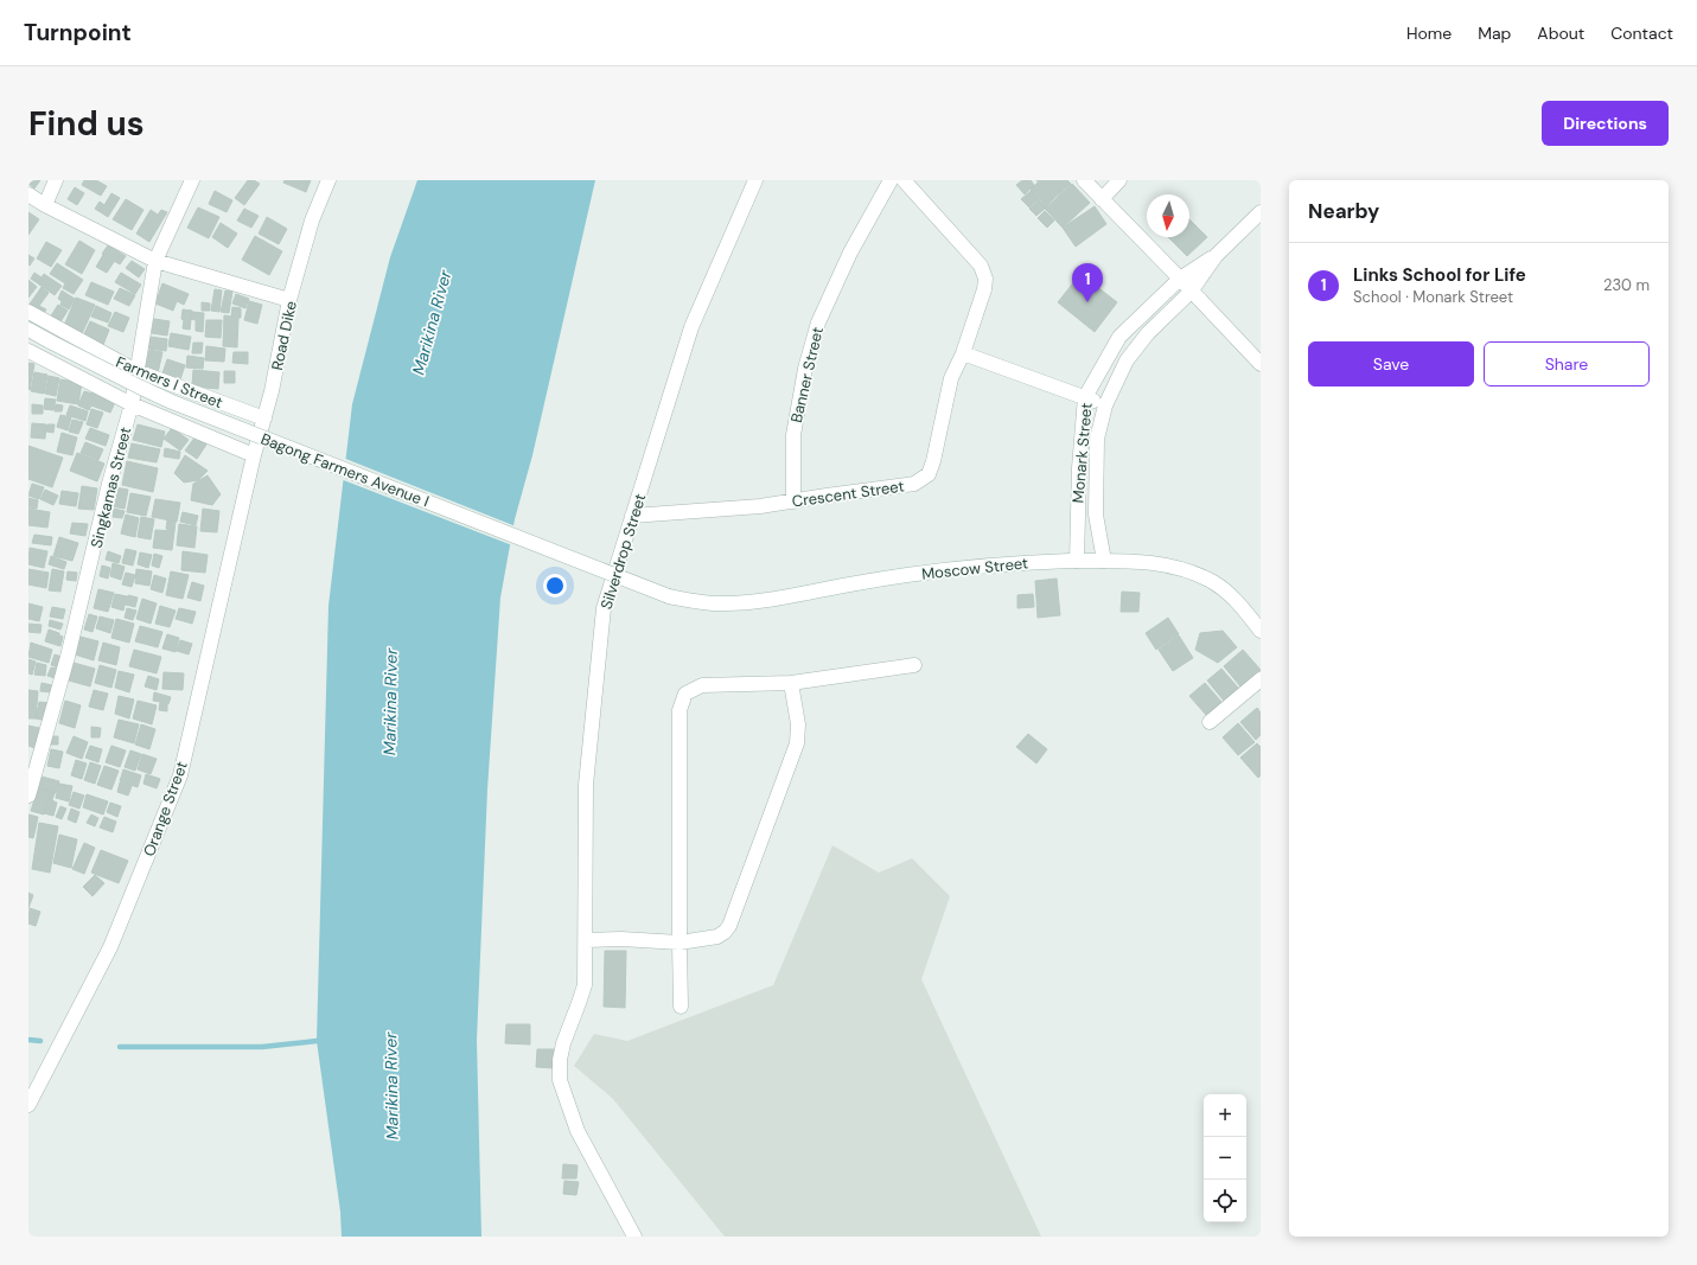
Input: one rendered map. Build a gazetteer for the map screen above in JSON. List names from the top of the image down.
{
  "streets": {
    "street": [
      "Road Dike",
      "Banner Street",
      "Farmers I Street",
      "Monark Street",
      "Bagong Farmers Avenue I",
      "Singkamas Street",
      "Crescent Street",
      "Silverdrop Street",
      "Moscow Street",
      "Orange Street"
    ]
  },
  "crossings": [
    ["Road Dike", "Farmers I Street"],
    ["Road Dike", "Orange Street"],
    ["Banner Street", "Crescent Street"],
    ["Farmers I Street", "Singkamas Street"],
    ["Monark Street", "Moscow Street"],
    ["Bagong Farmers Avenue I", "Moscow Street"],
    ["Crescent Street", "Silverdrop Street"]
  ],
  "water": ["Marikina River"],
  "north": "bottom",
  "page": {
    "header": "Turnpoint",
    "nav": [
      "Home",
      "Map",
      "About",
      "Contact"
    ],
    "buttons": [
      "Directions",
      ["Save", "Share"]
    ],
    "title": "Find us",
    "heading": "Nearby",
    "list": [
      {
        "mark": "1",
        "name": "Links School for Life",
        "note": "School · Monark Street",
        "value": "230 m"
      }
    ],
    "pins": "1",
    "map_buttons": ["+", "−"]
  }
}
